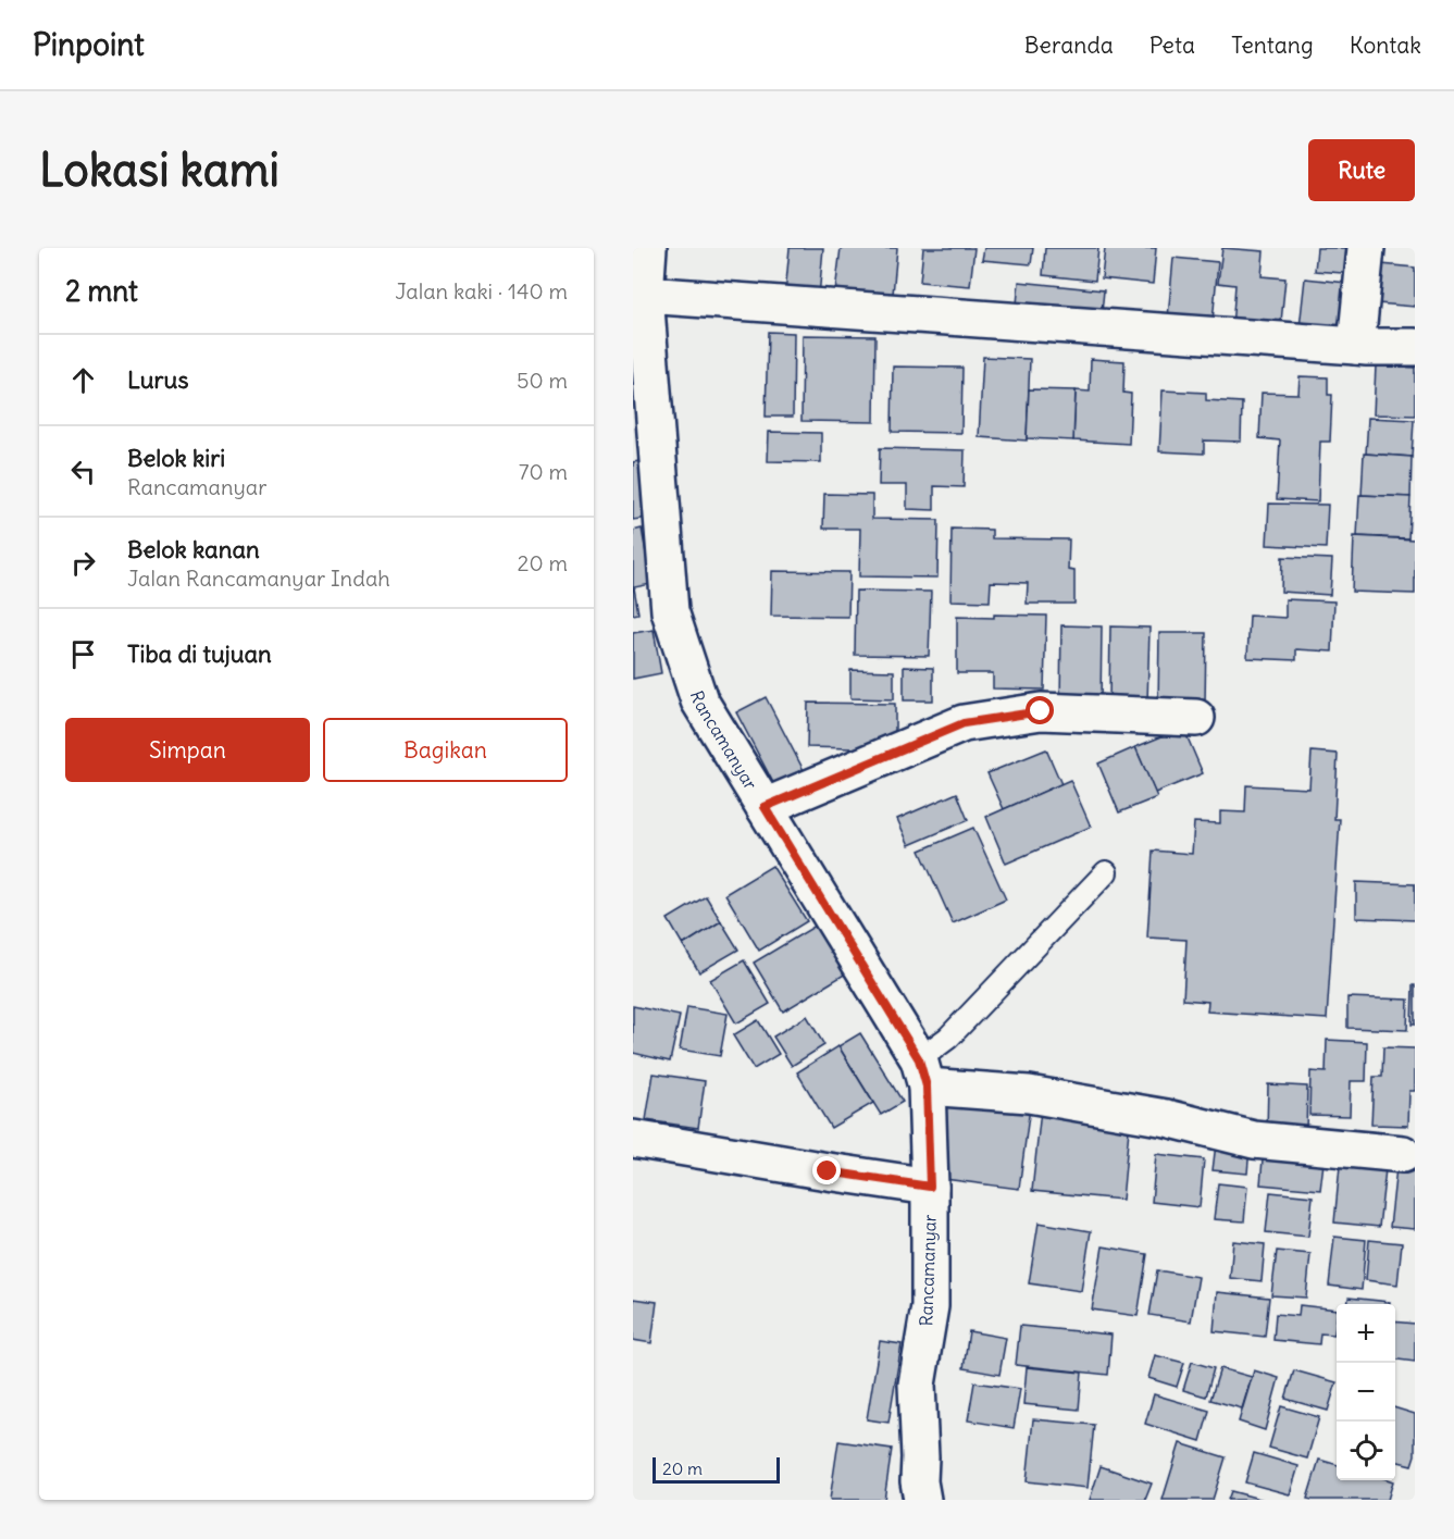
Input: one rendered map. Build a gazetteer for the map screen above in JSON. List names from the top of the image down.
{
  "streets": {
    "street": ["Rancamanyar"]
  },
  "scale_bar": "20 m",
  "page": {
    "header": "Pinpoint",
    "nav": [
      "Beranda",
      "Peta",
      "Tentang",
      "Kontak"
    ],
    "buttons": [
      "Rute",
      ["Simpan", "Bagikan"]
    ],
    "title": "Lokasi kami",
    "heading": ["2 mnt", "Jalan kaki · 140 m"],
    "list": [
      ["Lurus", "50 m"],
      ["Belok kiri", "Rancamanyar", "70 m"],
      ["Belok kanan", "Jalan Rancamanyar Indah", "20 m"],
      "Tiba di tujuan"
    ],
    "map_buttons": ["+", "−"],
    "scale": "20 m"
  }
}
